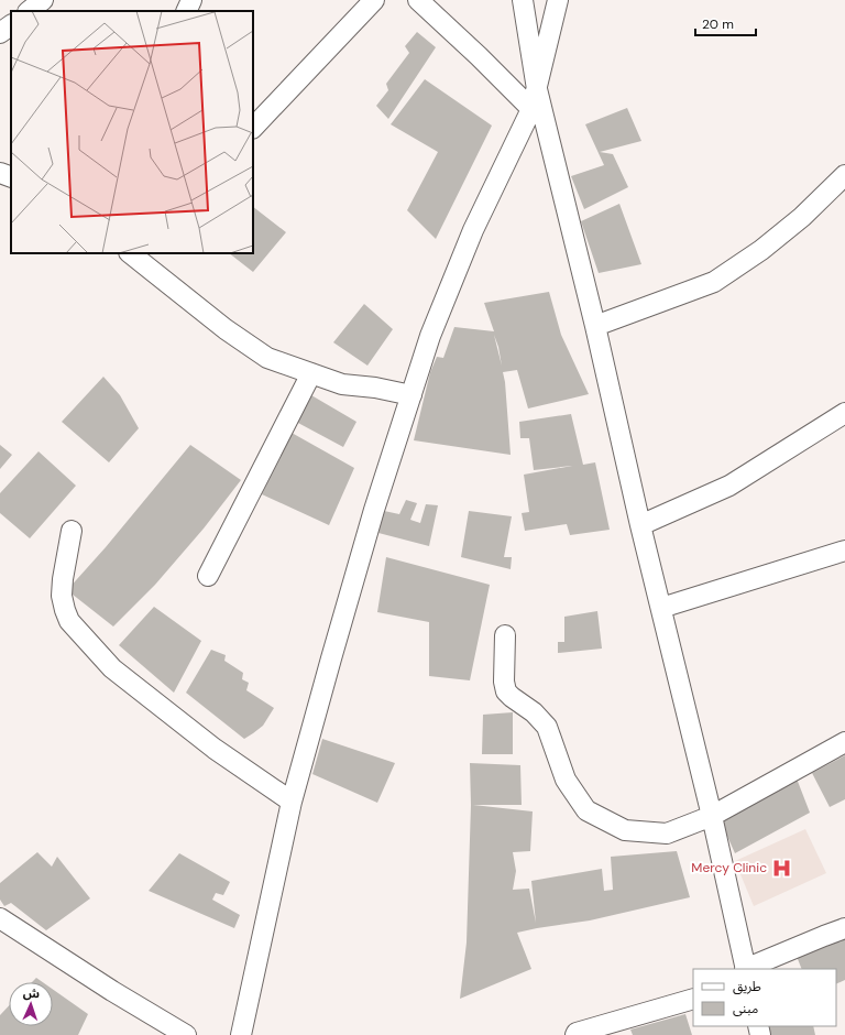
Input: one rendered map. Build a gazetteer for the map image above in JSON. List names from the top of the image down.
{
  "places": {
    "hospital": ["Mercy Clinic"]
  },
  "legend": ["طريق", "مبنى"],
  "scale_bar": "20 m",
  "north": "top"
}
